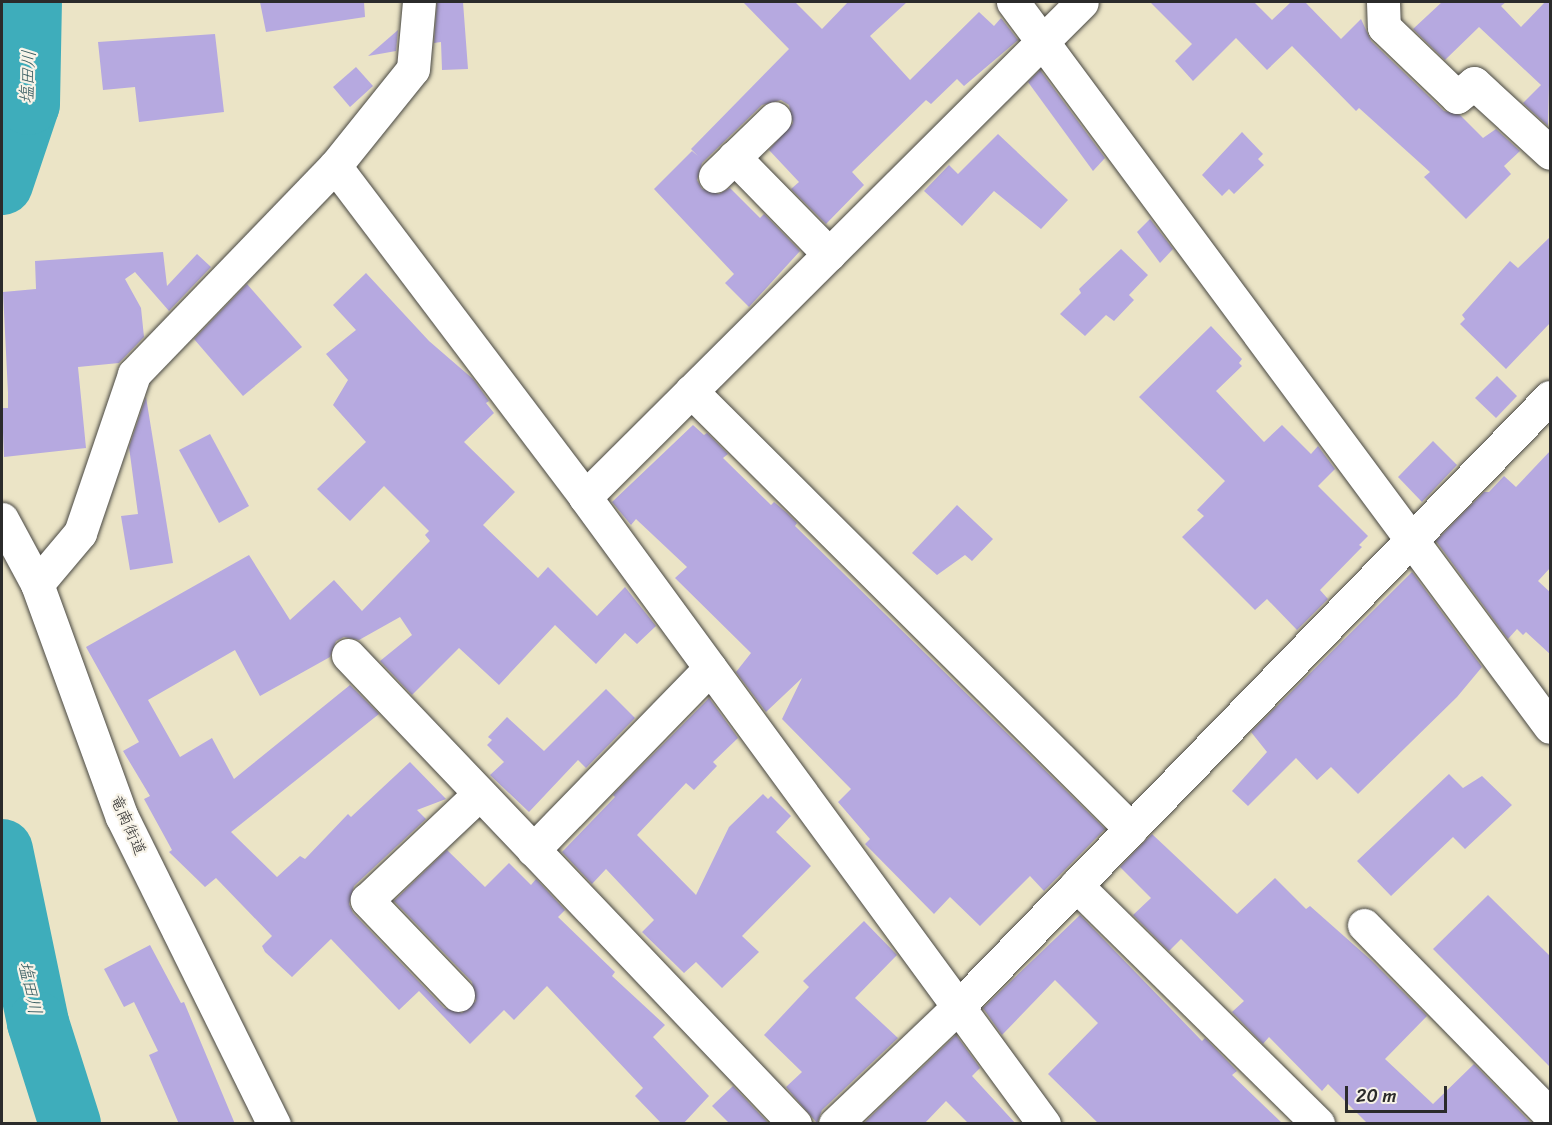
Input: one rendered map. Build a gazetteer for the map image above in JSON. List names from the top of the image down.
{
  "streets": {
    "street": ["竜南街道"]
  },
  "water": ["塩田川"],
  "scale_bar": "20 m"
}
